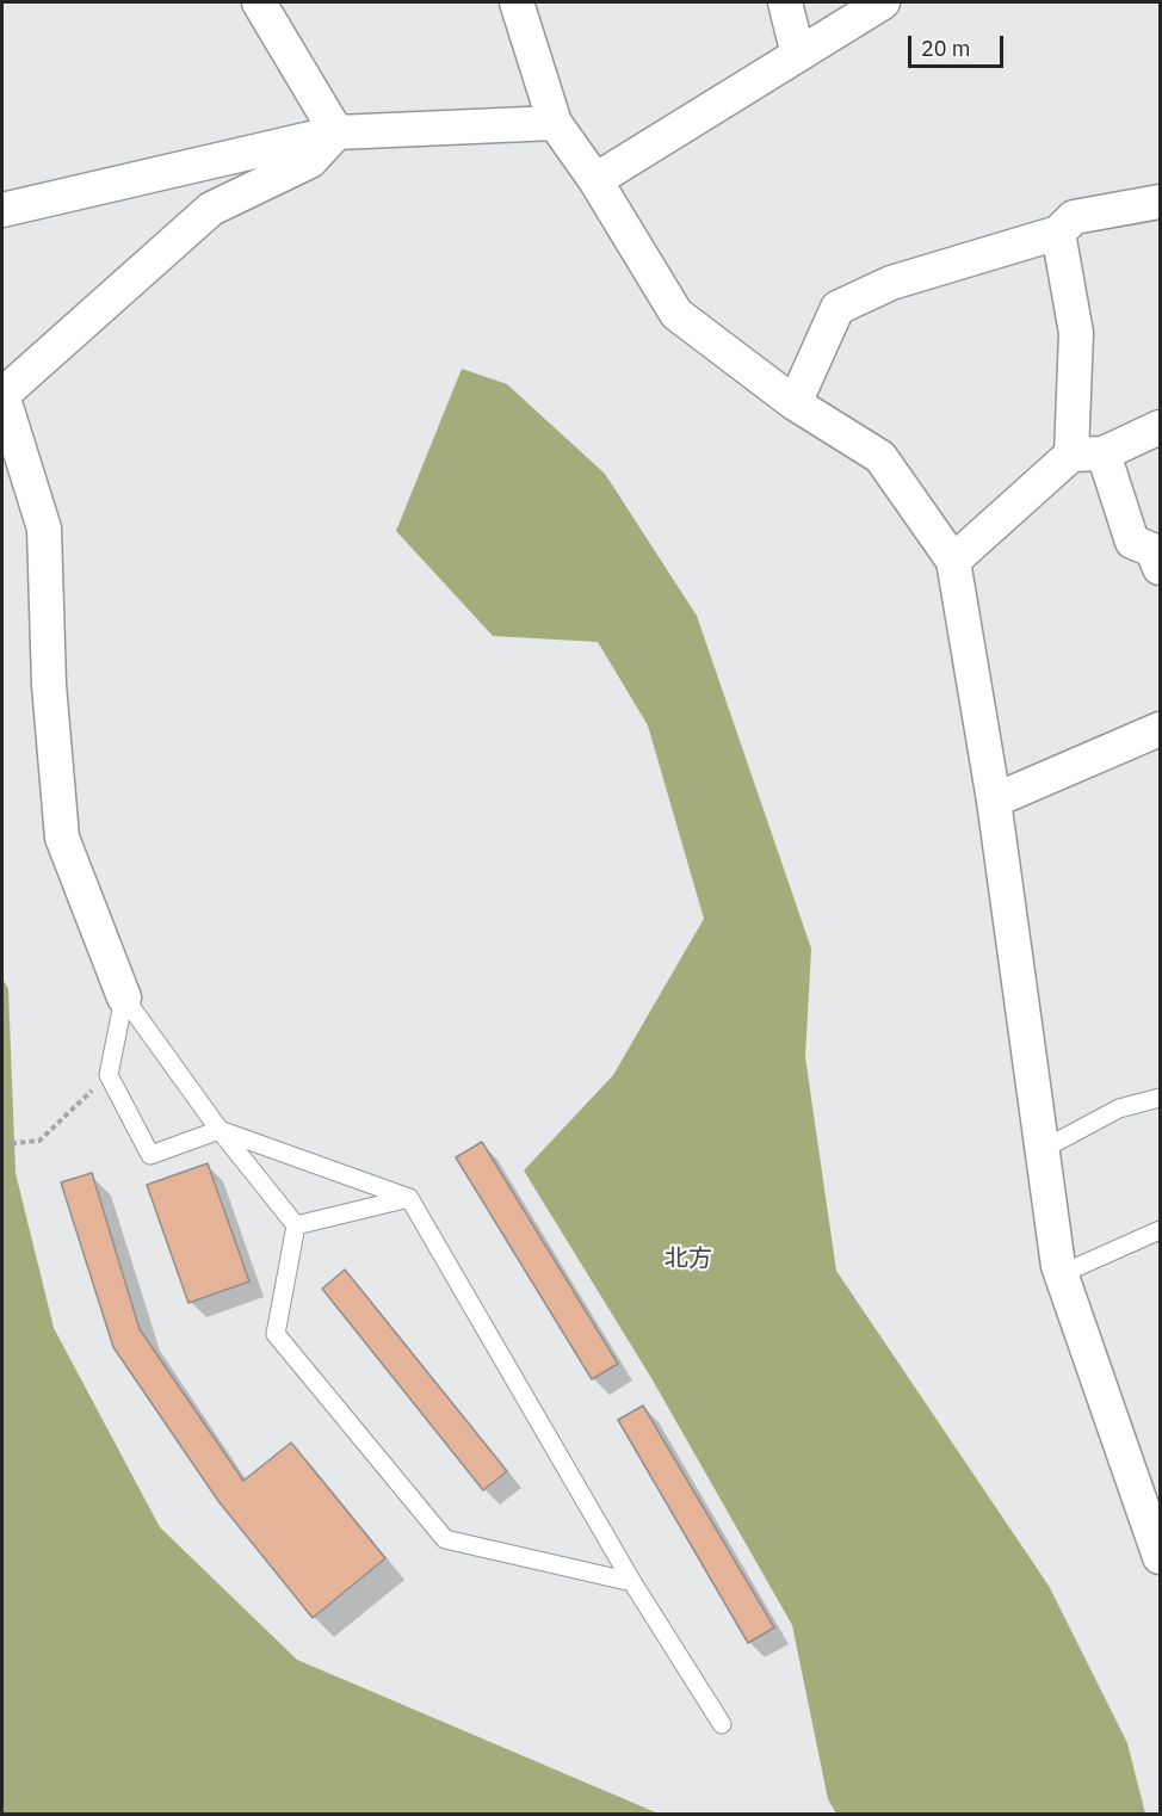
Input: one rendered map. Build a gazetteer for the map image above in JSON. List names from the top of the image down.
{
  "districts": ["北方"],
  "scale_bar": "20 m"
}
